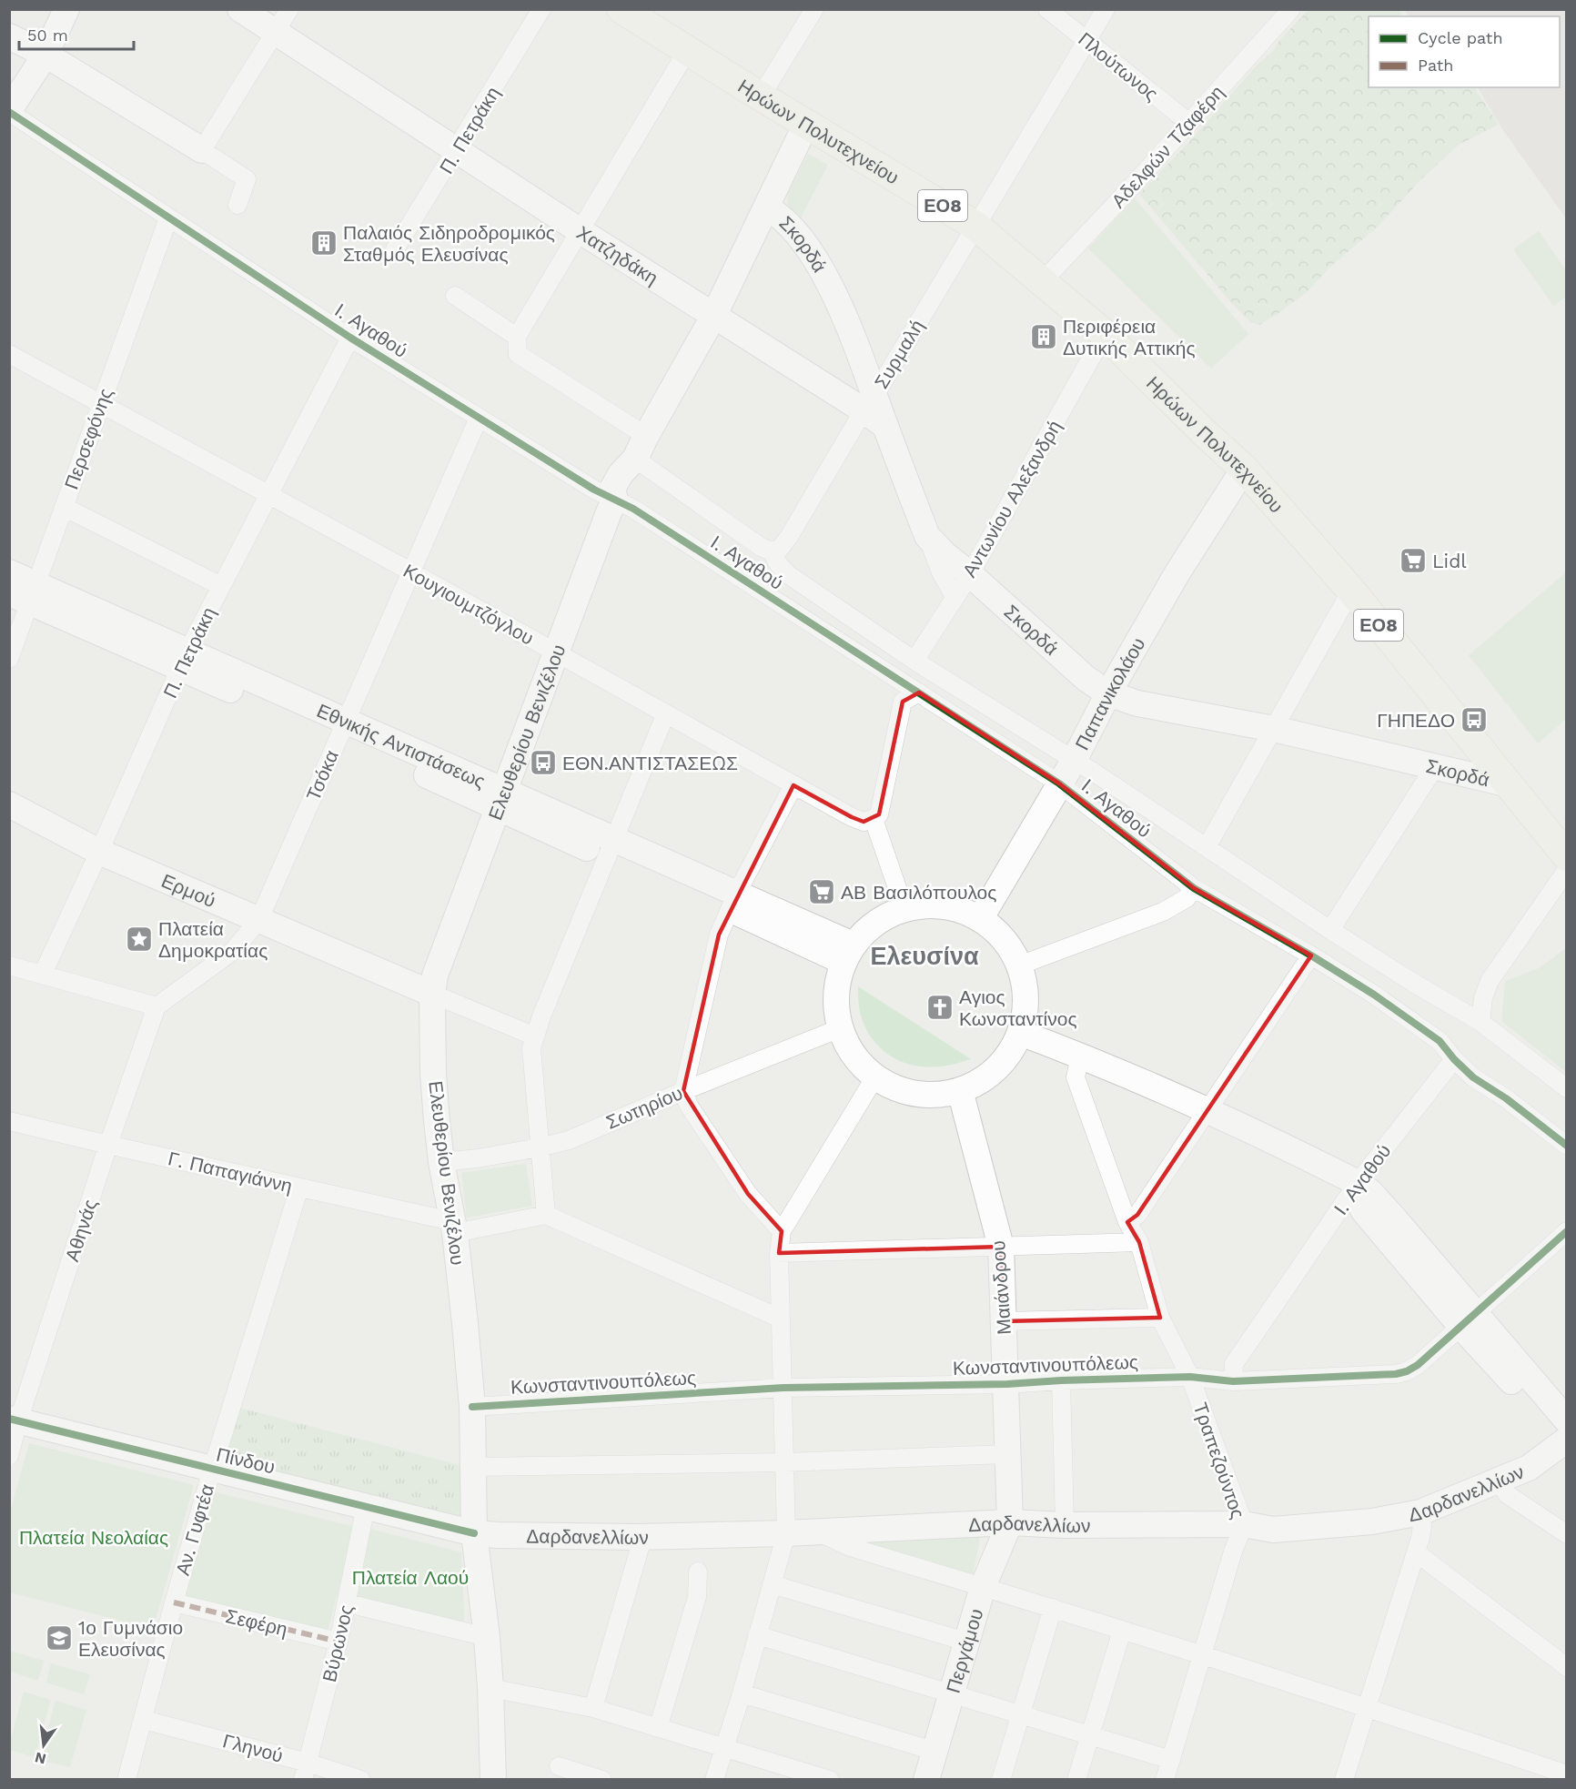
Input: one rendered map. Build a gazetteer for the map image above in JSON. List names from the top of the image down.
{
  "streets": {
    "main road": ["Ηρώων Πολυτεχνείου", "ΕΟ8"],
    "street": [
      "Πλούτωνος",
      "Π. Πετράκη",
      "Αδελφών Τζαφέρη",
      "Σκορδά",
      "Χατζηδάκη",
      "Ι. Αγαθού",
      "Συρμαλή",
      "Περσεφόνης",
      "Αντωνίου Αλεξανδρή",
      "Κουγιουμτζόγλου",
      "Παπανικολάου",
      "Ελευθερίου Βενιζέλου",
      "Εθνικής Αντιστάσεως",
      "Τσόκα",
      "Ερμού",
      "Σωτηρίου",
      "Γ. Παπαγιάννη",
      "Αθηνάς",
      "Μαιάνδρου",
      "Κωνσταντινουπόλεως",
      "Πίνδου",
      "Τραπεζούντος",
      "Δαρδανελλίων",
      "Αν. Γυφτέα",
      "Σεφέρη",
      "Βύρωνος",
      "Περγάμου",
      "Γληνού"
    ]
  },
  "crossings": [
    ["Πλούτωνος", "Αδελφών Τζαφέρη"],
    ["Πλούτωνος", "Συρμαλή"],
    ["Π. Πετράκη", "Χατζηδάκη"],
    ["Π. Πετράκη", "Ι. Αγαθού"],
    ["Π. Πετράκη", "Κουγιουμτζόγλου"],
    ["Π. Πετράκη", "Εθνικής Αντιστάσεως"],
    ["Π. Πετράκη", "Ερμού"],
    ["Ηρώων Πολυτεχνείου", "Αδελφών Τζαφέρη"],
    ["Ηρώων Πολυτεχνείου", "Σκορδά"],
    ["Ηρώων Πολυτεχνείου", "Συρμαλή"],
    ["Ηρώων Πολυτεχνείου", "Αντωνίου Αλεξανδρή"],
    ["Ηρώων Πολυτεχνείου", "Παπανικολάου"],
    ["Σκορδά", "Χατζηδάκη"],
    ["Σκορδά", "Συρμαλή"],
    ["Σκορδά", "Αντωνίου Αλεξανδρή"],
    ["Σκορδά", "Παπανικολάου"],
    ["Χατζηδάκη", "Συρμαλή"],
    ["Ι. Αγαθού", "Περσεφόνης"],
    ["Ι. Αγαθού", "Παπανικολάου"],
    ["Ι. Αγαθού", "Ελευθερίου Βενιζέλου"],
    ["Ι. Αγαθού", "Τσόκα"],
    ["Ι. Αγαθού", "Κωνσταντινουπόλεως"],
    ["Περσεφόνης", "Κουγιουμτζόγλου"],
    ["Περσεφόνης", "Εθνικής Αντιστάσεως"],
    ["Κουγιουμτζόγλου", "Ελευθερίου Βενιζέλου"],
    ["Κουγιουμτζόγλου", "Τσόκα"],
    ["Παπανικολάου", "Εθνικής Αντιστάσεως"],
    ["Παπανικολάου", "Σωτηρίου"],
    ["Παπανικολάου", "Μαιάνδρου"],
    ["Ελευθερίου Βενιζέλου", "Εθνικής Αντιστάσεως"],
    ["Ελευθερίου Βενιζέλου", "Ερμού"],
    ["Ελευθερίου Βενιζέλου", "Σωτηρίου"],
    ["Ελευθερίου Βενιζέλου", "Γ. Παπαγιάννη"],
    ["Ελευθερίου Βενιζέλου", "Κωνσταντινουπόλεως"],
    ["Ελευθερίου Βενιζέλου", "Πίνδου"],
    ["Ελευθερίου Βενιζέλου", "Δαρδανελλίων"],
    ["Εθνικής Αντιστάσεως", "Τσόκα"],
    ["Εθνικής Αντιστάσεως", "Σωτηρίου"],
    ["Εθνικής Αντιστάσεως", "Μαιάνδρου"],
    ["Τσόκα", "Ερμού"],
    ["Τσόκα", "Αθηνάς"],
    ["Σωτηρίου", "Μαιάνδρου"],
    ["Γ. Παπαγιάννη", "Αθηνάς"],
    ["Γ. Παπαγιάννη", "Αν. Γυφτέα"],
    ["Αθηνάς", "Πίνδου"],
    ["Μαιάνδρου", "Κωνσταντινουπόλεως"],
    ["Μαιάνδρου", "Δαρδανελλίων"],
    ["Μαιάνδρου", "Περγάμου"],
    ["Κωνσταντινουπόλεως", "Τραπεζούντος"],
    ["Πίνδου", "Δαρδανελλίων"],
    ["Πίνδου", "Αν. Γυφτέα"],
    ["Πίνδου", "Βύρωνος"],
    ["Τραπεζούντος", "Δαρδανελλίων"],
    ["Δαρδανελλίων", "Περγάμου"],
    ["Αν. Γυφτέα", "Σεφέρη"],
    ["Αν. Γυφτέα", "Γληνού"],
    ["Σεφέρη", "Βύρωνος"],
    ["Βύρωνος", "Γληνού"]
  ],
  "districts": ["Ελευσίνα"],
  "parks": ["Πλατεία Νεολαίας", "Πλατεία Λαού"],
  "places": {
    "building": ["Παλαιός Σιδηροδρομικός Σταθμός Ελευσίνας", "Περιφέρεια Δυτικής Αττικής"],
    "supermarket": ["Lidl", "ΑΒ Βασιλόπουλος"],
    "bus stop": ["ΓΗΠΕΔΟ", "ΕΘΝ.ΑΝΤΙΣΤΑΣΕΩΣ"],
    "place": ["Πλατεία Δημοκρατίας"],
    "church": ["Αγιος Κωνσταντίνος"],
    "school or university": ["1ο Γυμνάσιο Ελευσίνας"]
  },
  "legend": ["Cycle path", "Path"],
  "scale_bar": "50 m",
  "north": "bottom"
}
